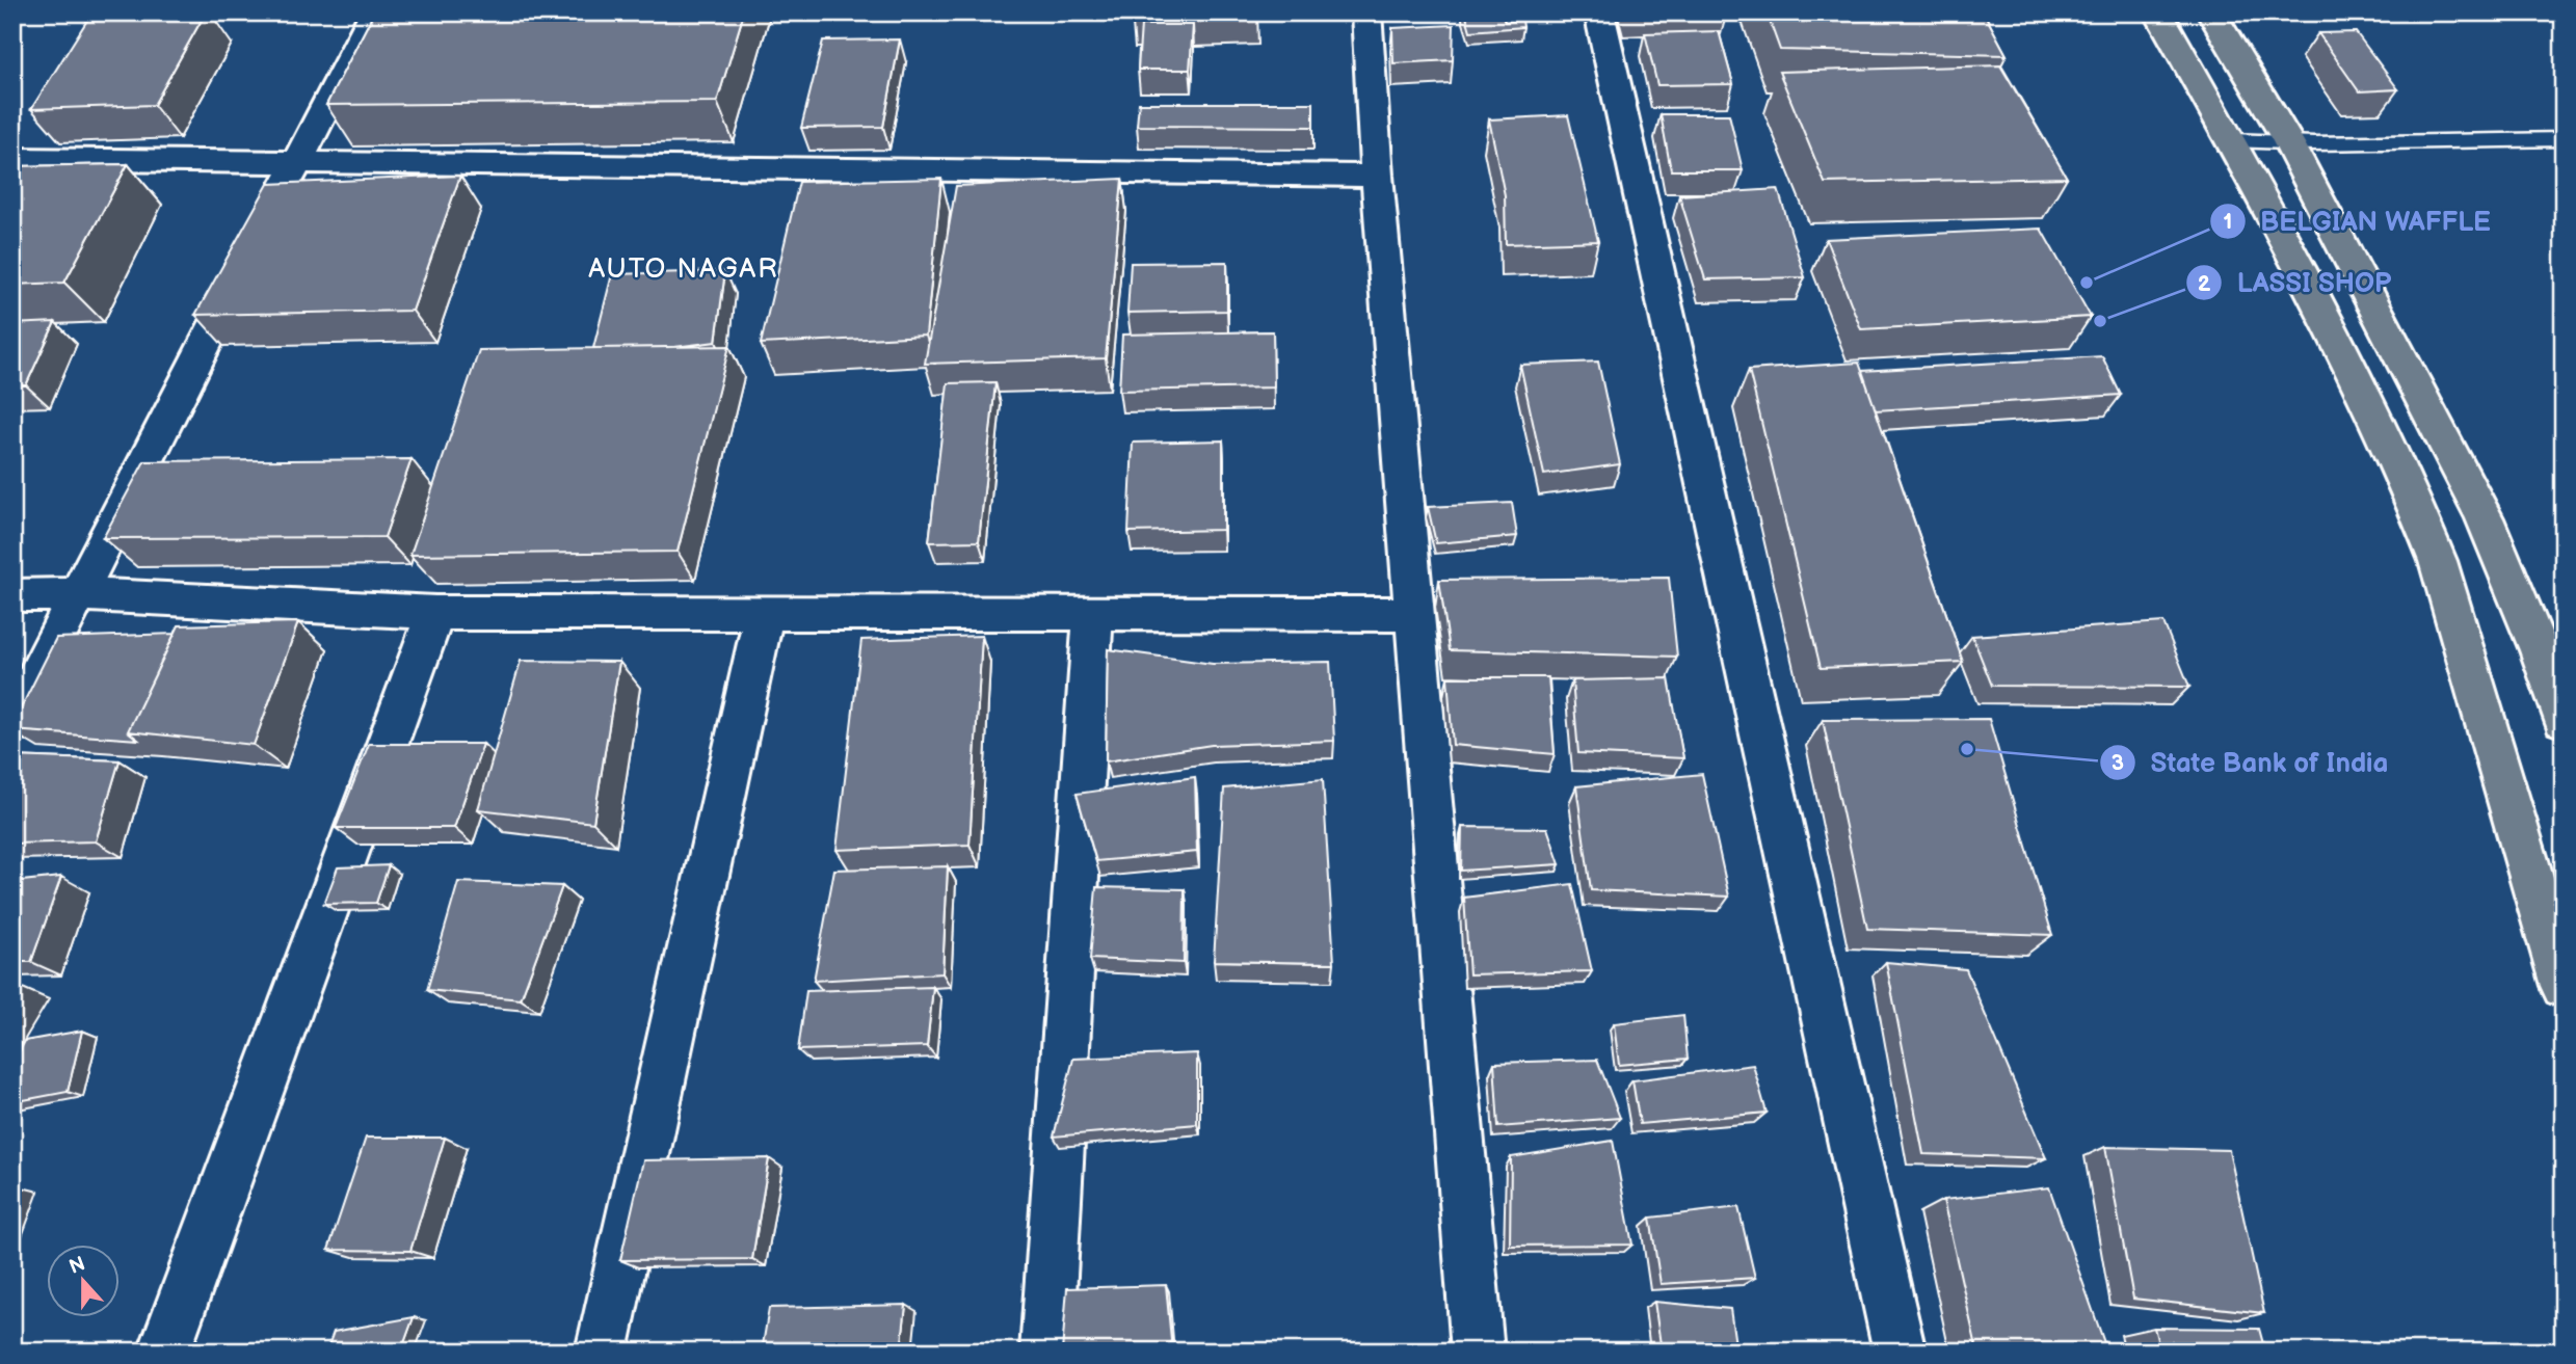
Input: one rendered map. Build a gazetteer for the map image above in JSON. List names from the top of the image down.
{
  "districts": ["AUTO NAGAR"],
  "places": ["BELGIAN WAFFLE", "LASSI SHOP", "State Bank of India"],
  "north": "top"
}
